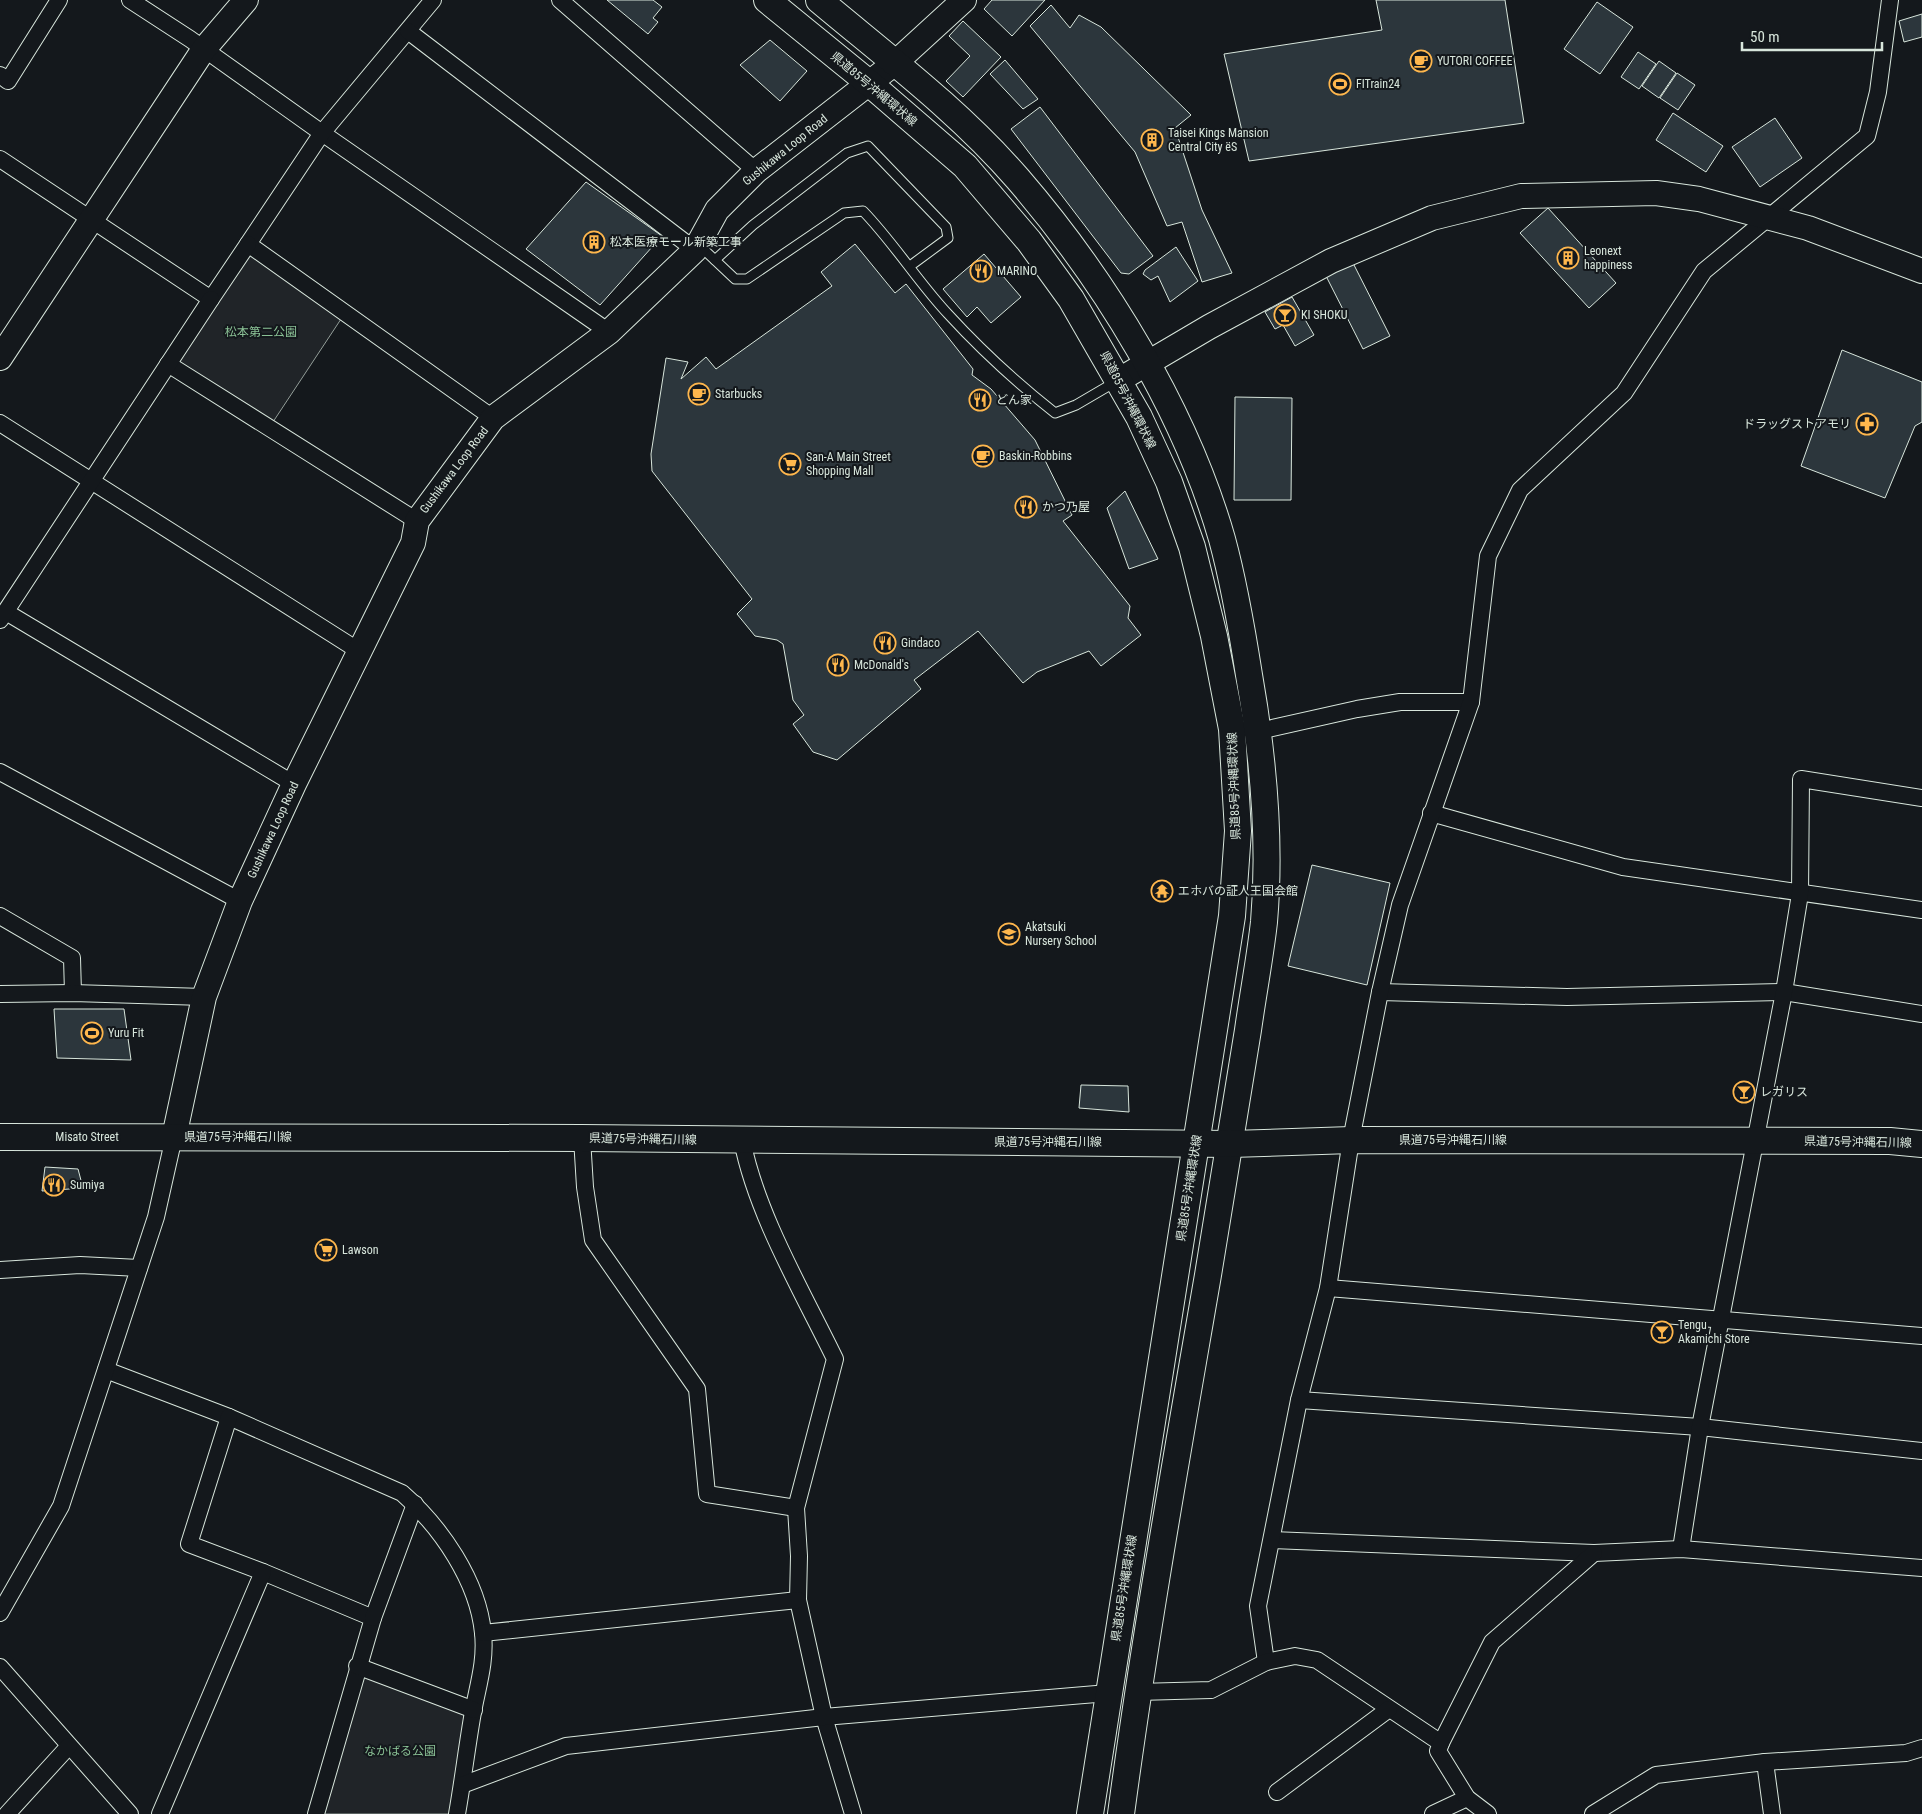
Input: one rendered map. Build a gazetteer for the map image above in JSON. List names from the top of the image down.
{
  "streets": {
    "main road": [
      "県道85号沖縄環状線",
      "Gushikawa Loop Road",
      "Misato Street",
      "県道75号沖縄石川線"
    ]
  },
  "crossings": [
    ["県道85号沖縄環状線", "Gushikawa Loop Road"],
    ["県道85号沖縄環状線", "県道75号沖縄石川線"],
    ["Gushikawa Loop Road", "Misato Street"],
    ["Gushikawa Loop Road", "県道75号沖縄石川線"],
    ["Misato Street", "県道75号沖縄石川線"]
  ],
  "parks": ["松本第二公園", "なかばる公園"],
  "places": {
    "cafe": ["YUTORI COFFEE", "Starbucks", "Baskin-Robbins"],
    "sports": ["FITrain24", "Yuru Fit"],
    "building": ["Taisei Kings Mansion Central City ëS", "松本医療モール新築工事", "Leonext happiness"],
    "restaurant": [
      "MARINO",
      "どん家",
      "かつ乃屋",
      "Gindaco",
      "McDonald's",
      "Sumiya"
    ],
    "bar": ["KI SHOKU", "レガリス", "Tengu Akamichi Store"],
    "pharmacy": ["ドラッグストアモリ"],
    "supermarket": ["San-A Main Street Shopping Mall", "Lawson"],
    "temple": ["エホバの証人王国会館"],
    "school or university": ["Akatsuki Nursery School"]
  },
  "scale_bar": "50 m"
}
